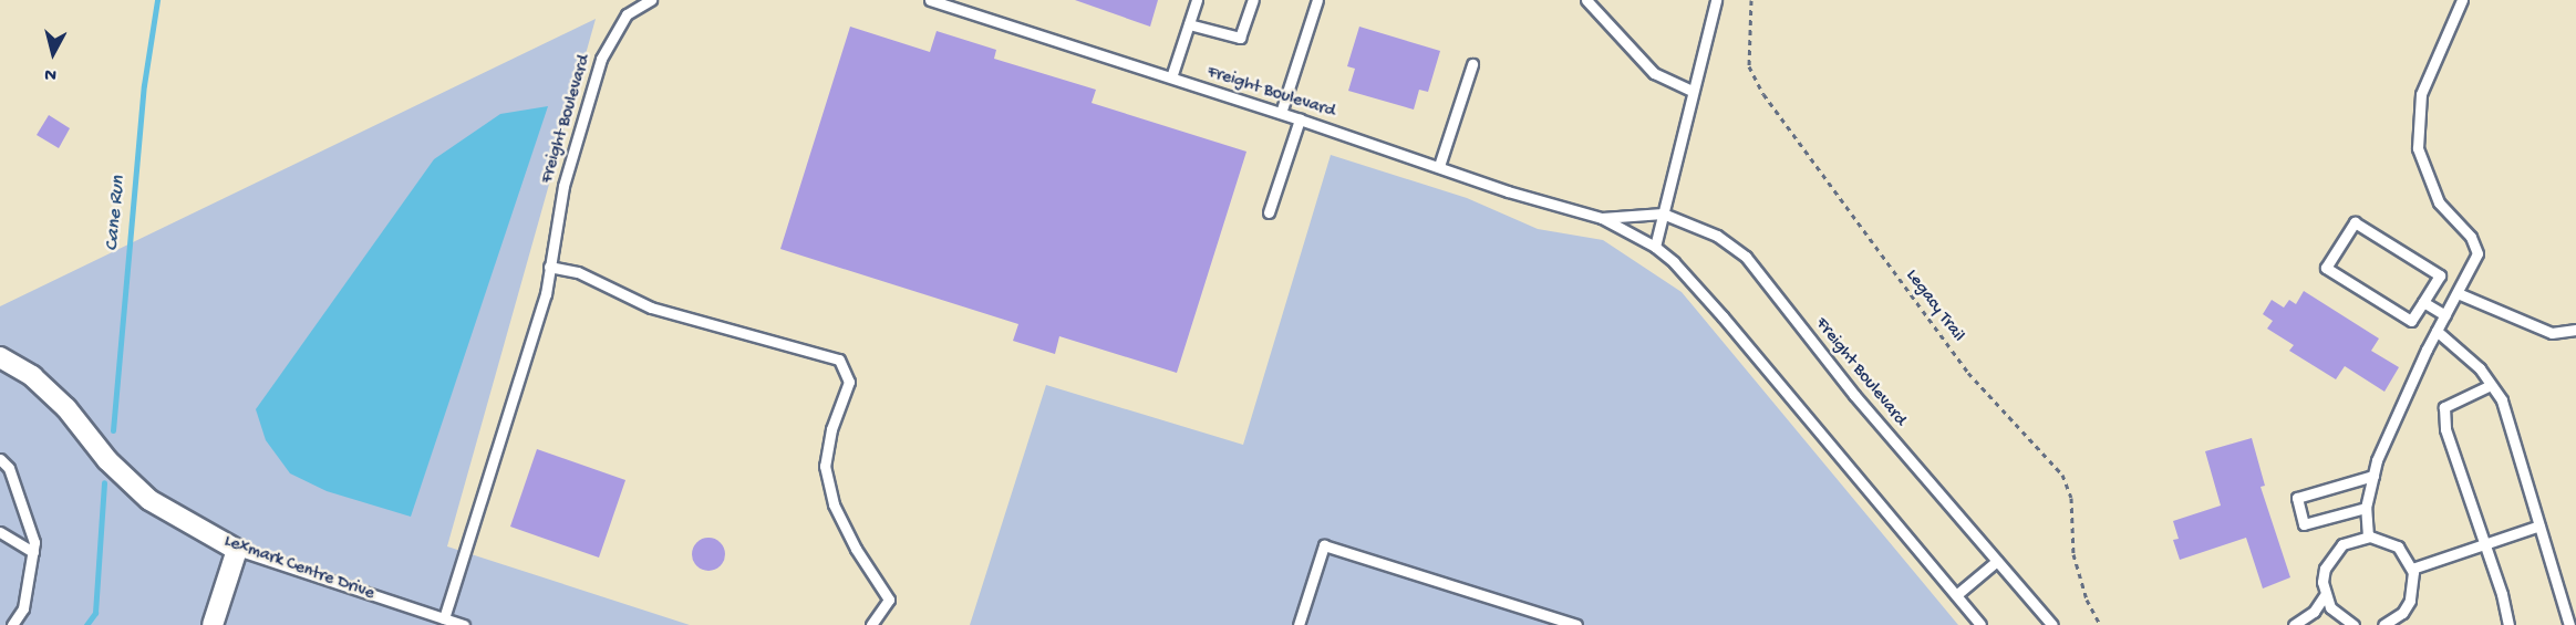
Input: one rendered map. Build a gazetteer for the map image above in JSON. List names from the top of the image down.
{
  "streets": {
    "street": ["Lexmark Centre Drive"],
    "lane": ["Freight Boulevard"],
    "path": ["Legacy Trail"]
  },
  "crossings": [
    ["Freight Boulevard", "Lexmark Centre Drive"]
  ],
  "water": ["Cane Run"],
  "north": "bottom"
}
